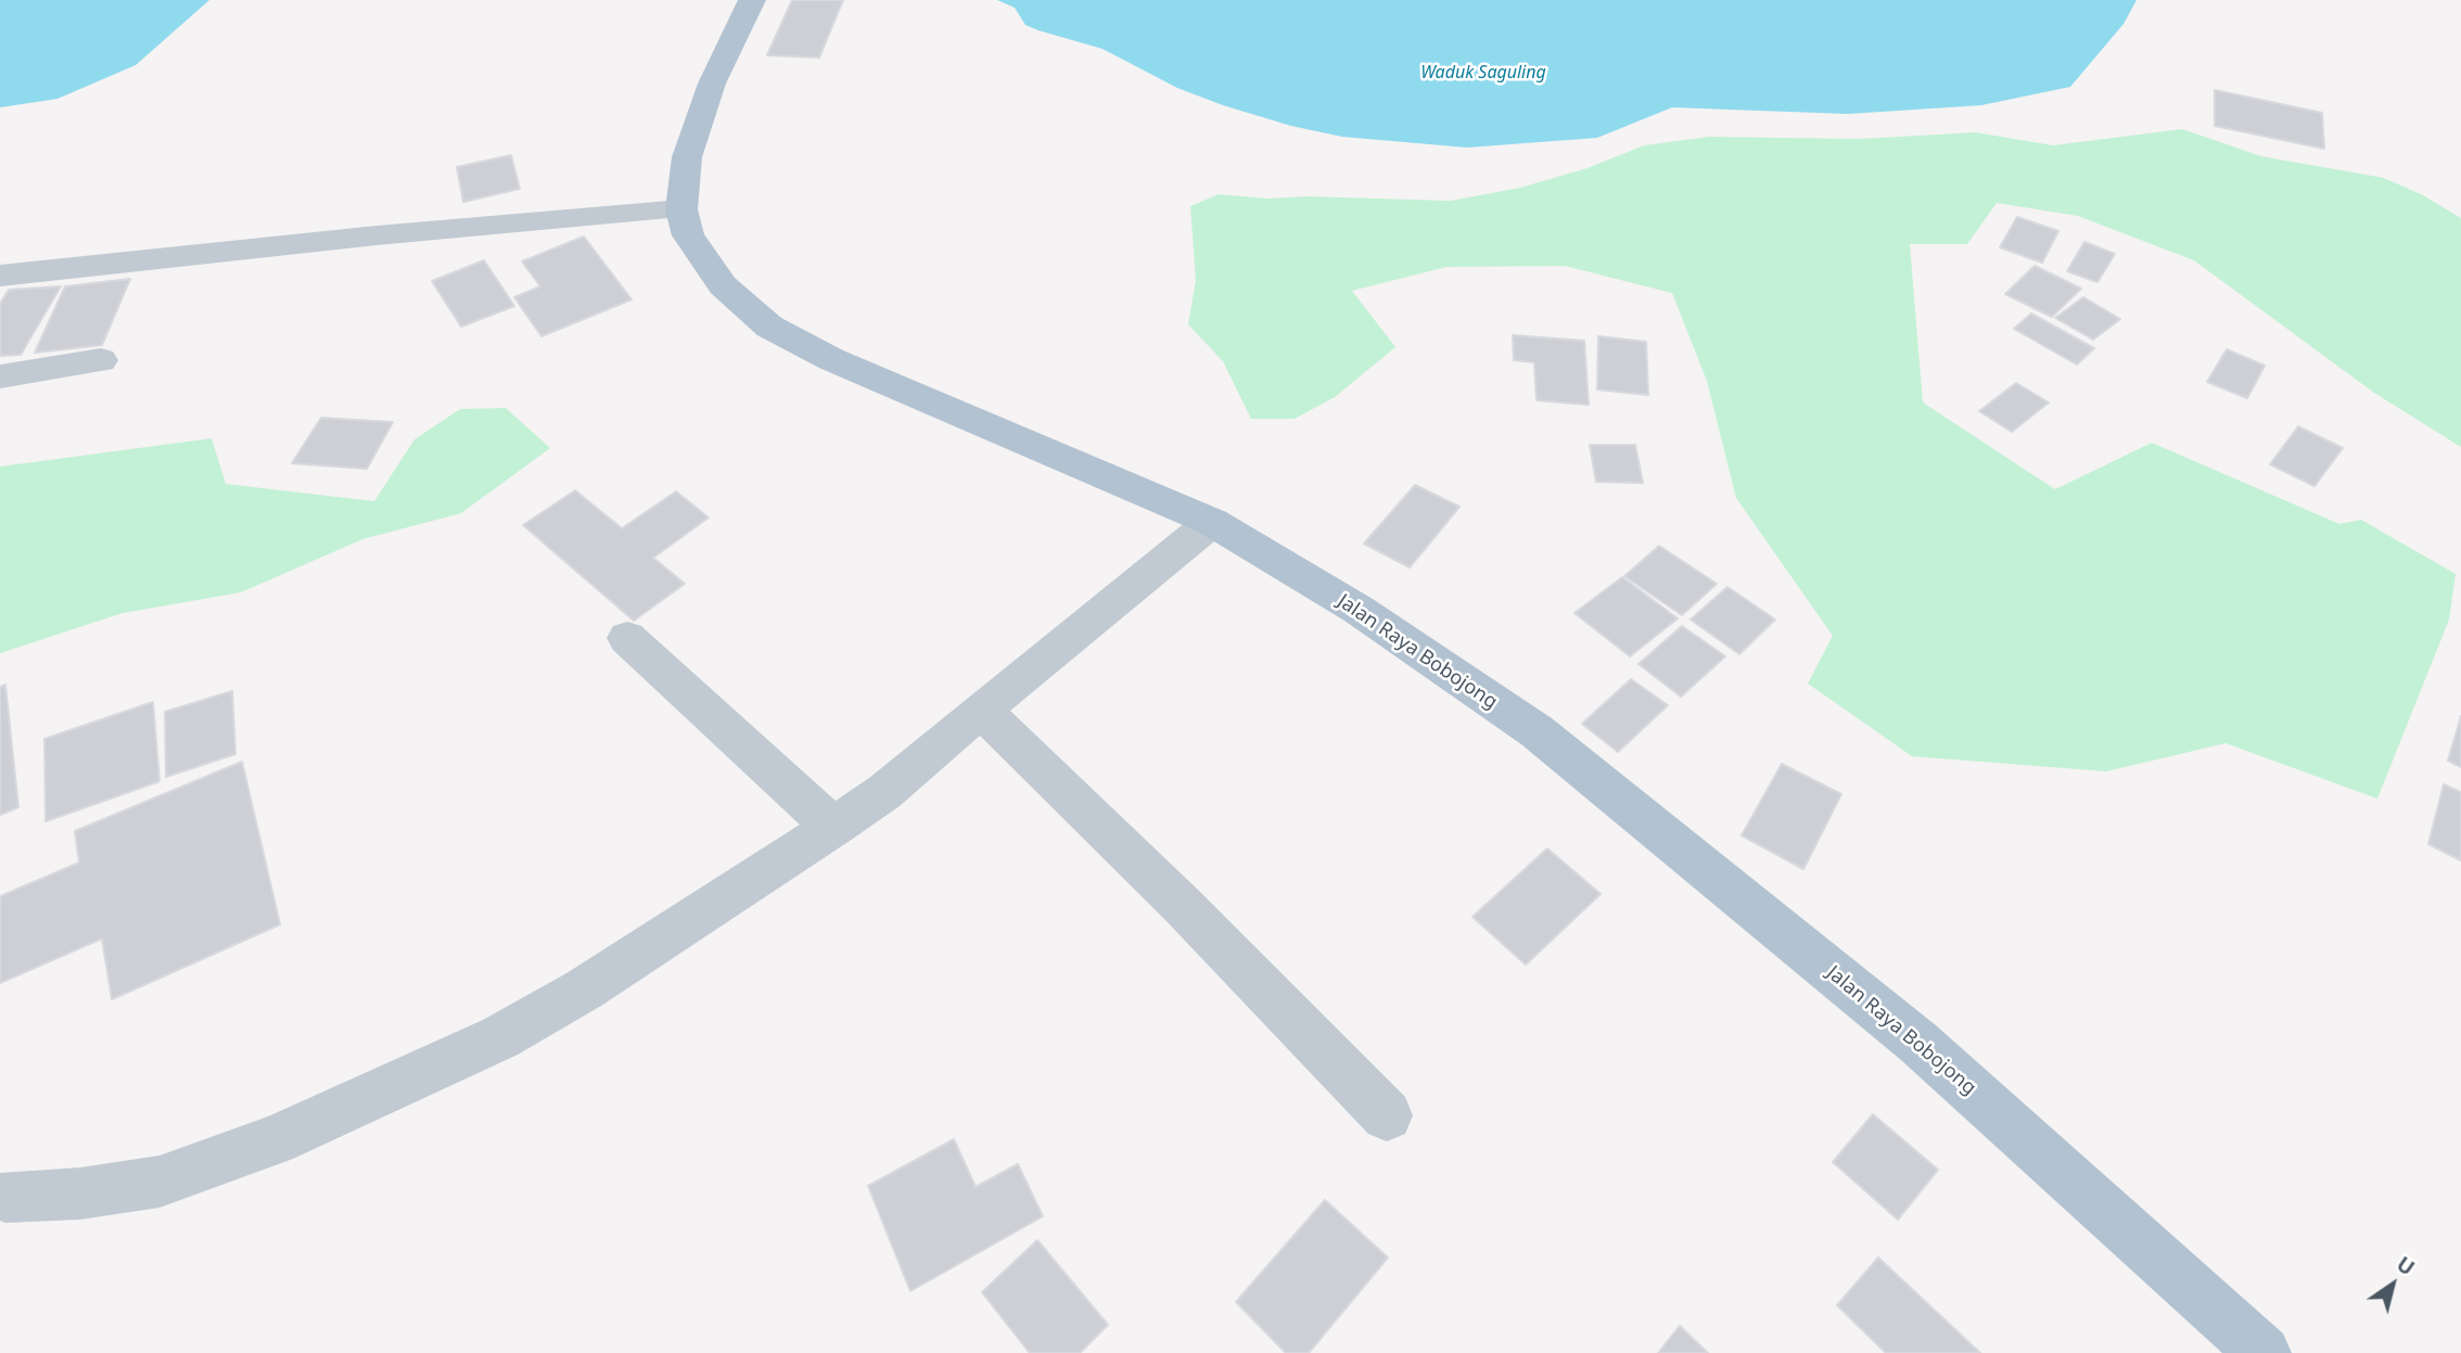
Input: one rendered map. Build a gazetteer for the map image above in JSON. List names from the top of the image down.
{
  "streets": {
    "main road": ["Jalan Raya Bobojong"]
  },
  "water": ["Waduk Saguling"],
  "north": "top right"
}
